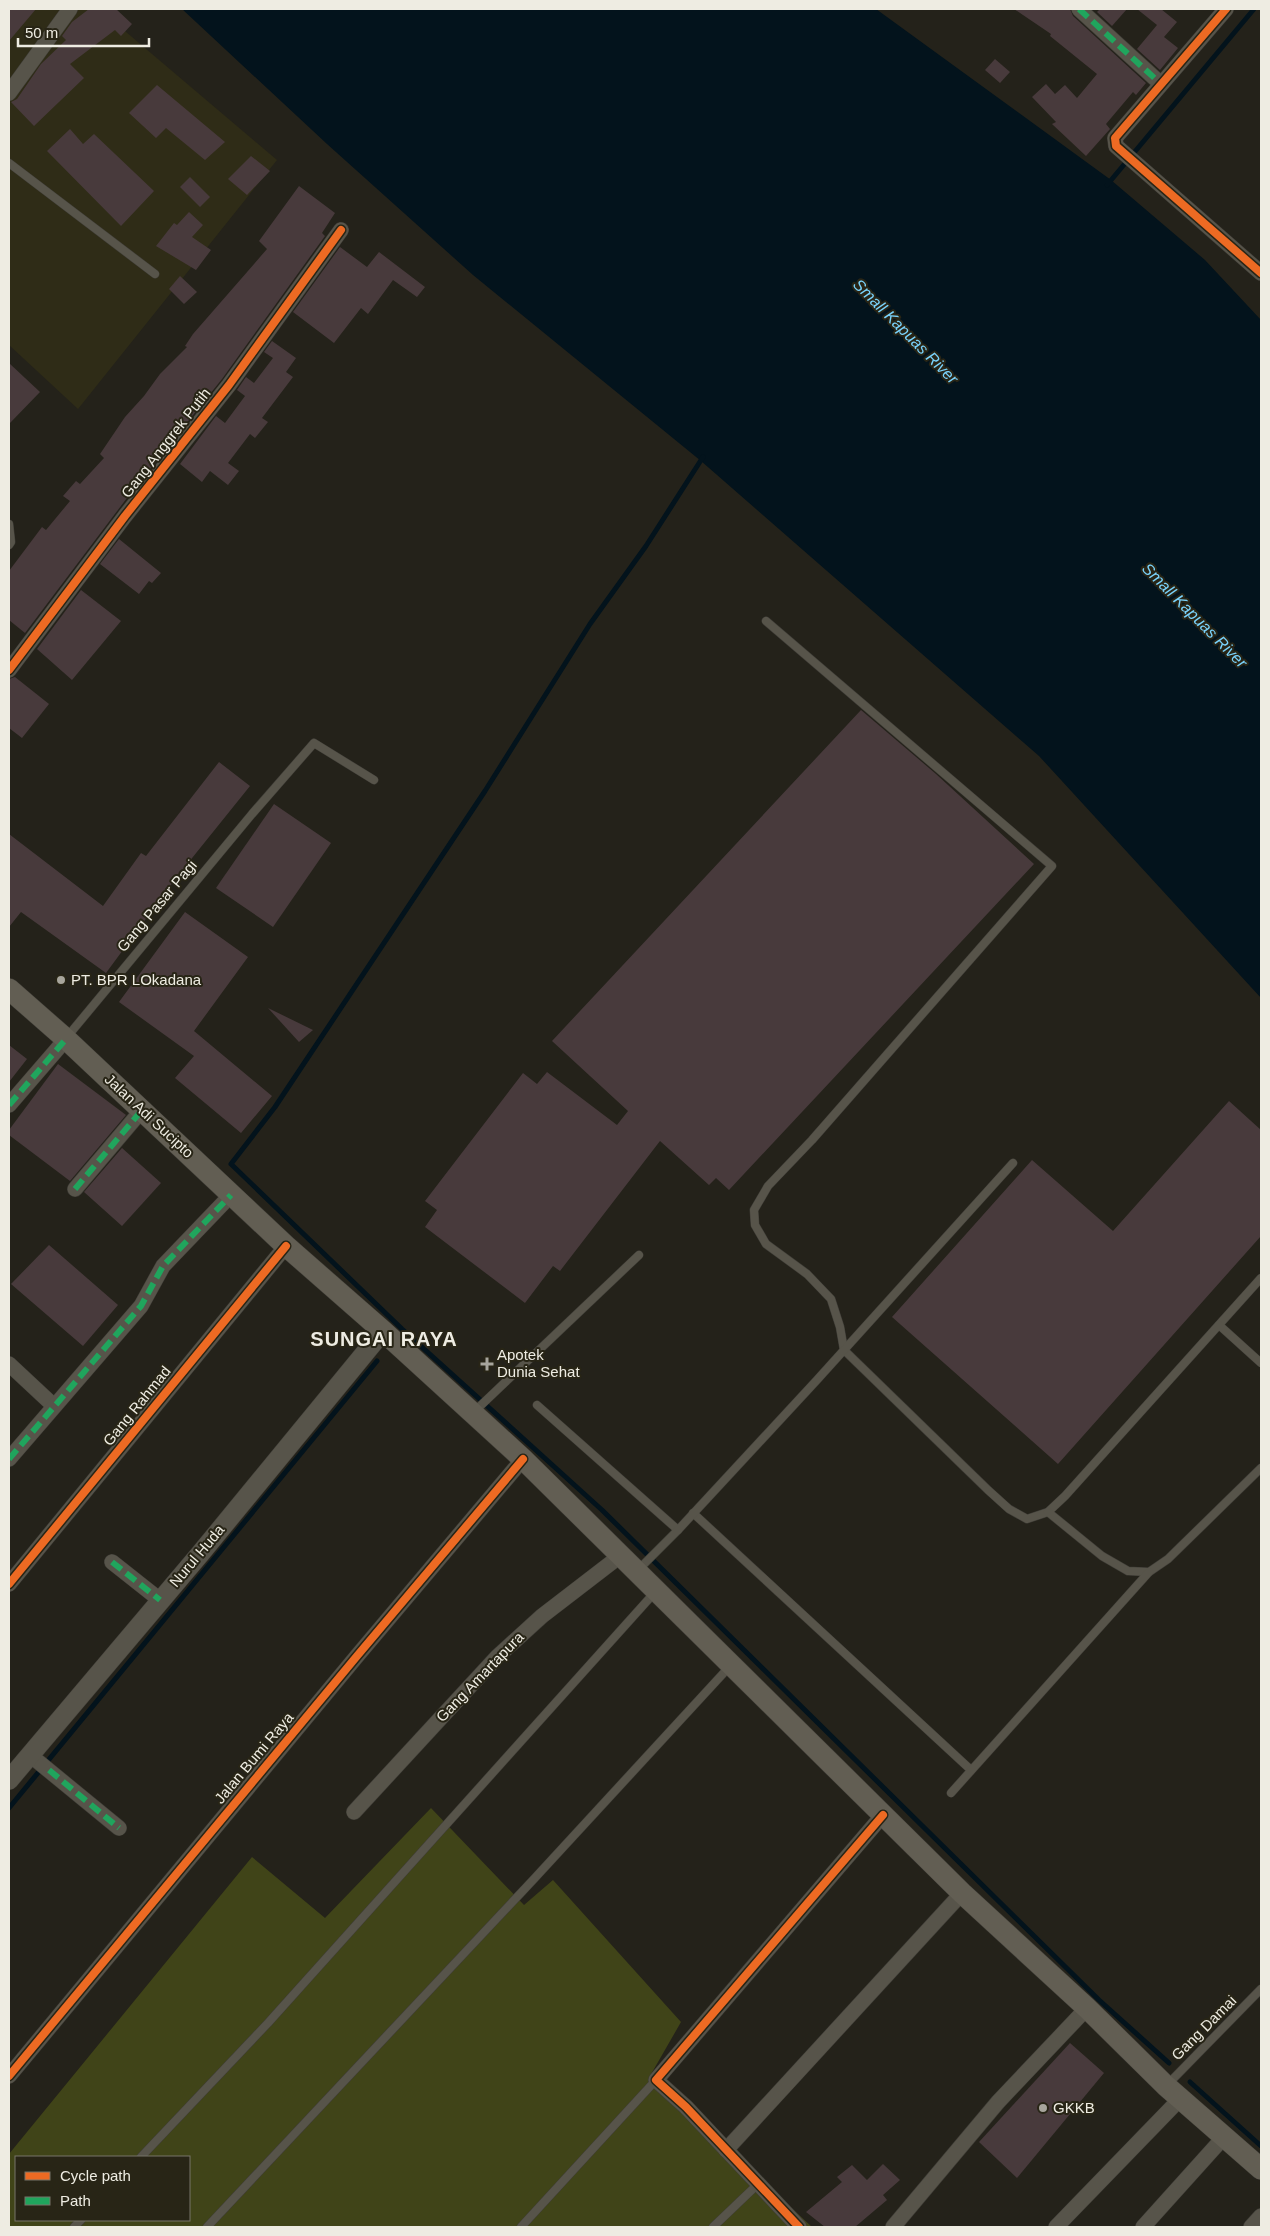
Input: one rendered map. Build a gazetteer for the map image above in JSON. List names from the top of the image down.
{
  "streets": {
    "main road": ["Jalan Adi Sucipto"],
    "street": [
      "Gang Anggrek Putih",
      "Gang Rahmad",
      "Nurul Huda",
      "Gang Amartapura",
      "Jalan Bumi Raya"
    ],
    "lane": ["Gang Pasar Pagi", "Gang Damai"]
  },
  "crossings": [
    ["Gang Pasar Pagi", "Jalan Adi Sucipto"],
    ["Jalan Adi Sucipto", "Gang Rahmad"],
    ["Jalan Adi Sucipto", "Nurul Huda"],
    ["Jalan Adi Sucipto", "Gang Amartapura"],
    ["Jalan Adi Sucipto", "Jalan Bumi Raya"],
    ["Jalan Adi Sucipto", "Gang Damai"]
  ],
  "districts": ["SUNGAI RAYA"],
  "water": ["Small Kapuas River"],
  "places": {
    "other": ["PT. BPR LOkadana", "GKKB"],
    "health": ["Apotek Dunia Sehat"]
  },
  "legend": ["Cycle path", "Path"],
  "scale_bar": "50 m"
}
